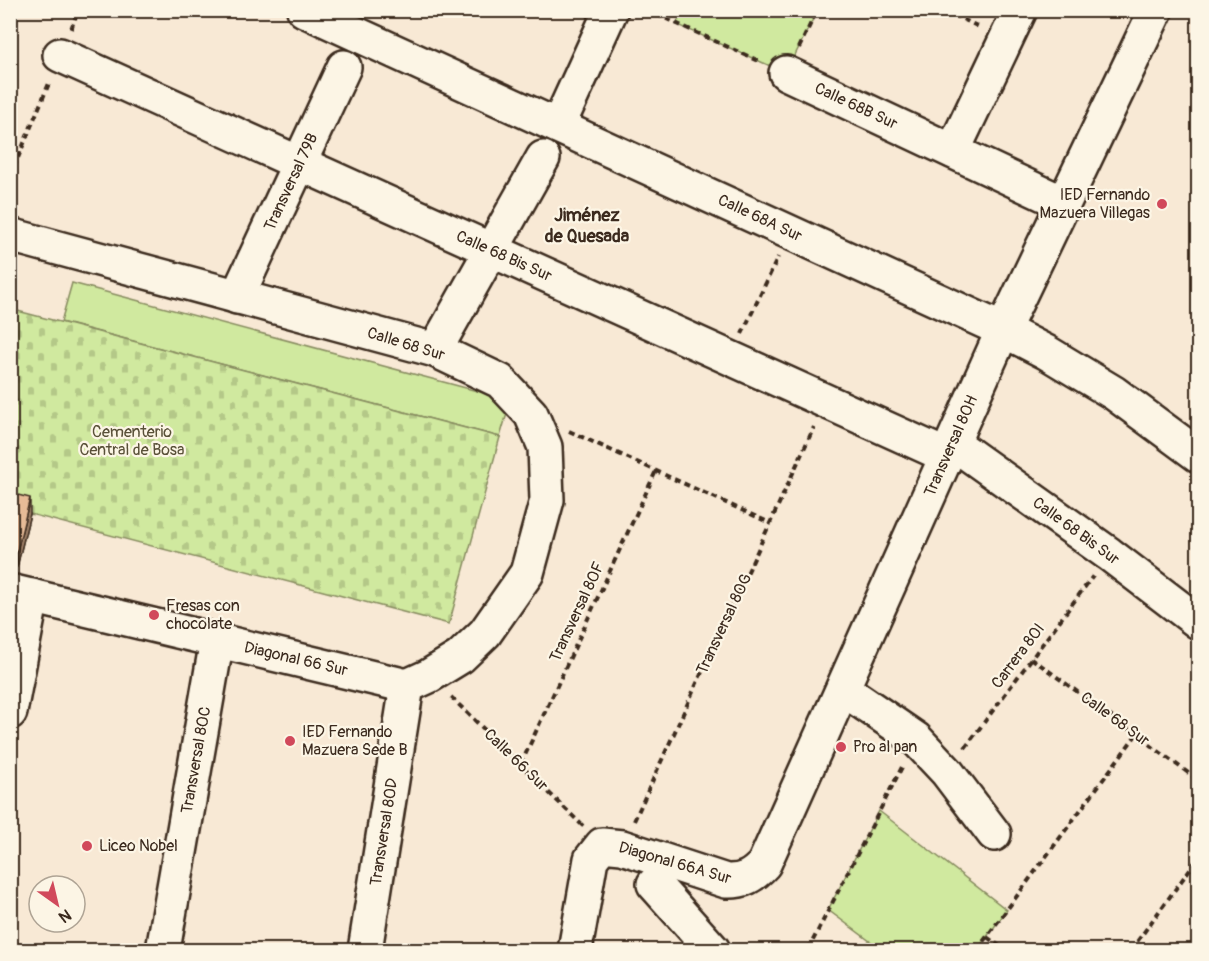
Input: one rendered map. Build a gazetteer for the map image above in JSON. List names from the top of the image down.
{
  "streets": {
    "street": [
      "Calle 68B Sur",
      "Transversal 79B",
      "Calle 68A Sur",
      "Calle 68 Bis Sur",
      "Calle 68 Sur",
      "Transversal 80H",
      "Diagonal 66 Sur",
      "Transversal 80C",
      "Transversal 80D",
      "Diagonal 66A Sur"
    ],
    "path": [
      "Transversal 80F",
      "Transversal 80G",
      "Carrera 80I",
      "Calle 66 Sur"
    ]
  },
  "crossings": [
    ["Calle 68B Sur", "Transversal 80H"],
    ["Transversal 79B", "Calle 68 Bis Sur"],
    ["Transversal 79B", "Calle 68 Sur"],
    ["Calle 68A Sur", "Transversal 80H"],
    ["Calle 68 Bis Sur", "Transversal 80H"],
    ["Calle 68 Bis Sur", "Transversal 80G"],
    ["Calle 68 Bis Sur", "Carrera 80I"],
    ["Calle 68 Sur", "Carrera 80I"],
    ["Transversal 80H", "Diagonal 66A Sur"],
    ["Transversal 80F", "Calle 66 Sur"],
    ["Transversal 80G", "Calle 66 Sur"],
    ["Transversal 80G", "Diagonal 66A Sur"],
    ["Diagonal 66 Sur", "Transversal 80C"],
    ["Diagonal 66 Sur", "Calle 66 Sur"],
    ["Diagonal 66 Sur", "Transversal 80D"],
    ["Calle 66 Sur", "Transversal 80D"],
    ["Calle 66 Sur", "Diagonal 66A Sur"]
  ],
  "districts": ["Jiménez de Quesada"],
  "parks": ["Cementerio Central de Bosa"],
  "places": [
    "IED Fernando Mazuera Villegas",
    "Fresas con chocolate",
    "IED Fernando Mazuera Sede B",
    "Pro al pan",
    "Liceo Nobel"
  ],
  "north": "bottom right"
}
